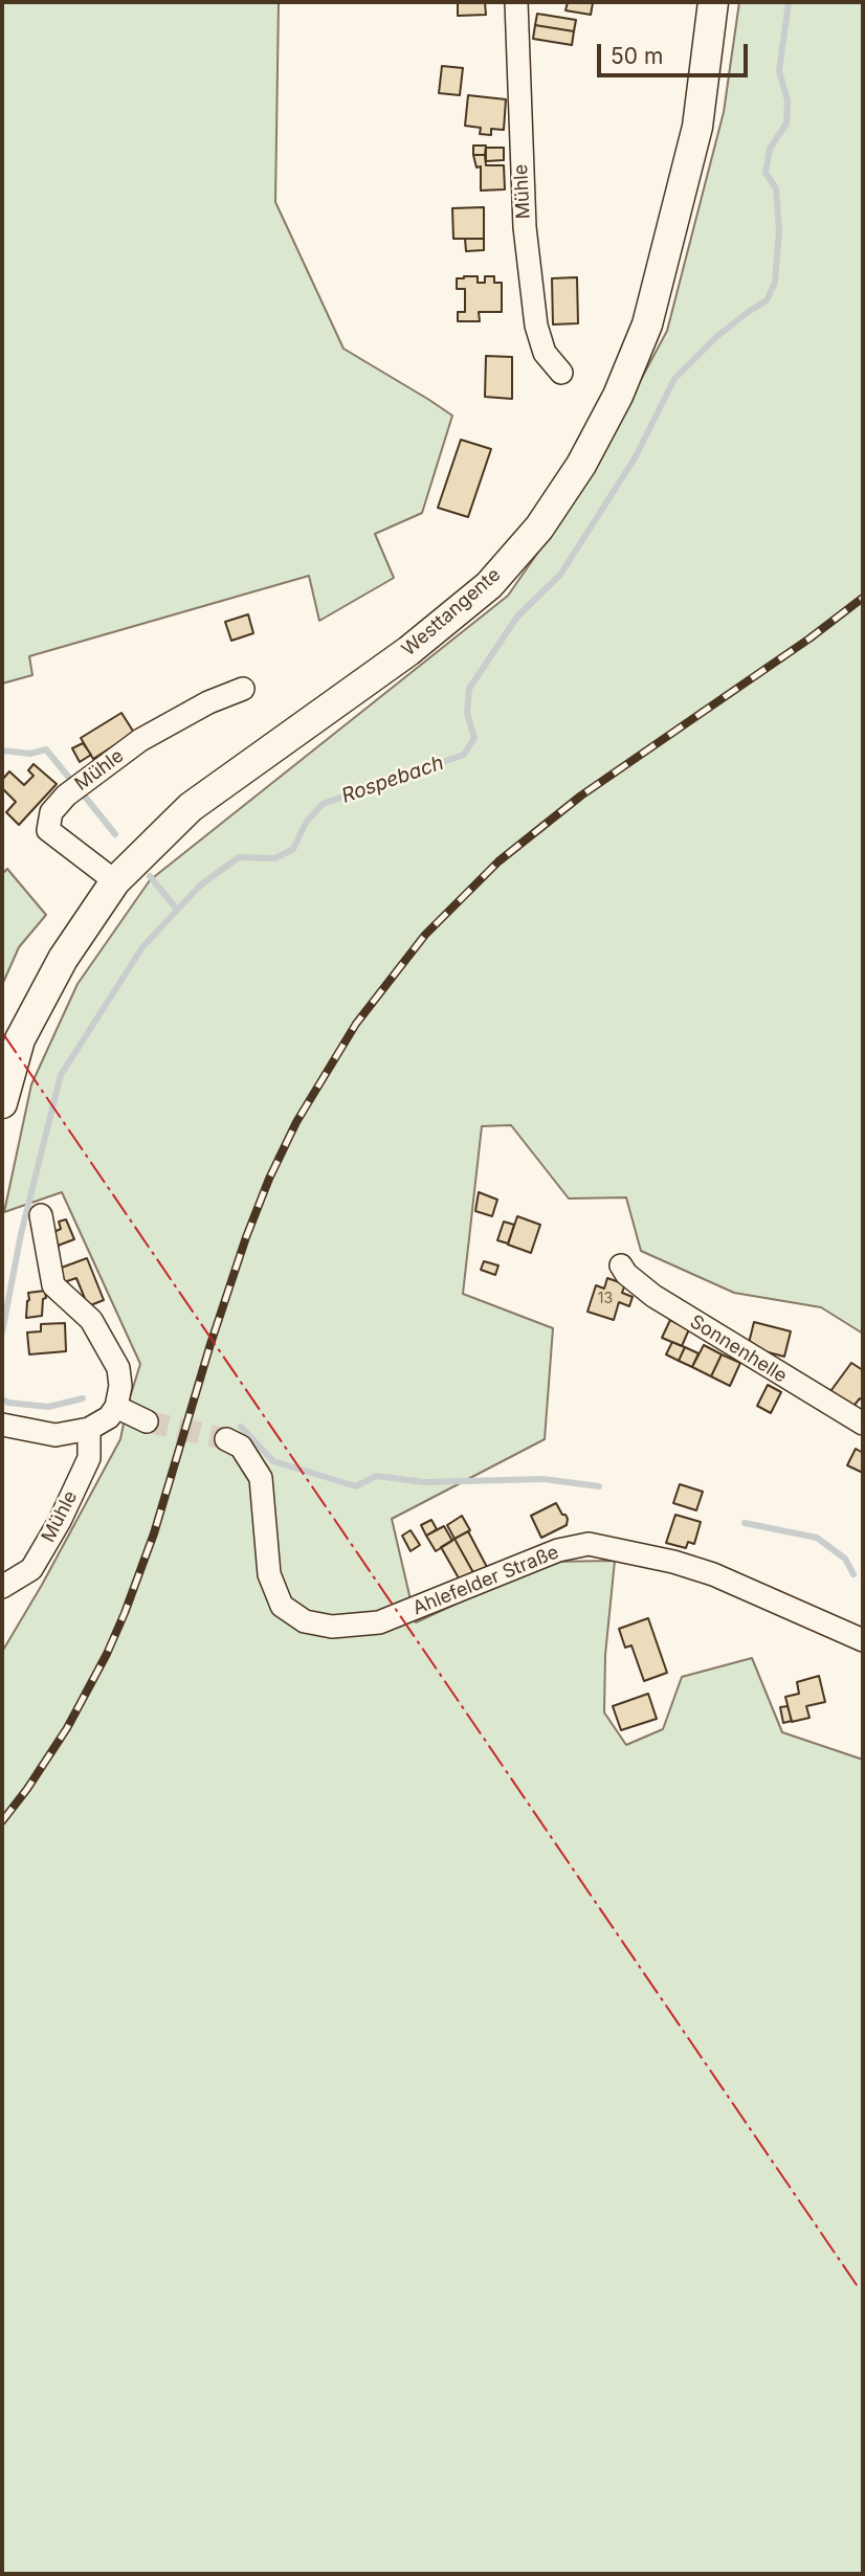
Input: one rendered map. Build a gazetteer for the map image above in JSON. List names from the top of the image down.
{
  "streets": {
    "main road": ["Westtangente"],
    "street": ["Mühle", "Sonnenhelle", "Ahlefelder Straße"]
  },
  "crossings": [
    ["Mühle", "Westtangente"]
  ],
  "water": ["Rospebach"],
  "house_numbers": ["13"],
  "scale_bar": "50 m"
}
